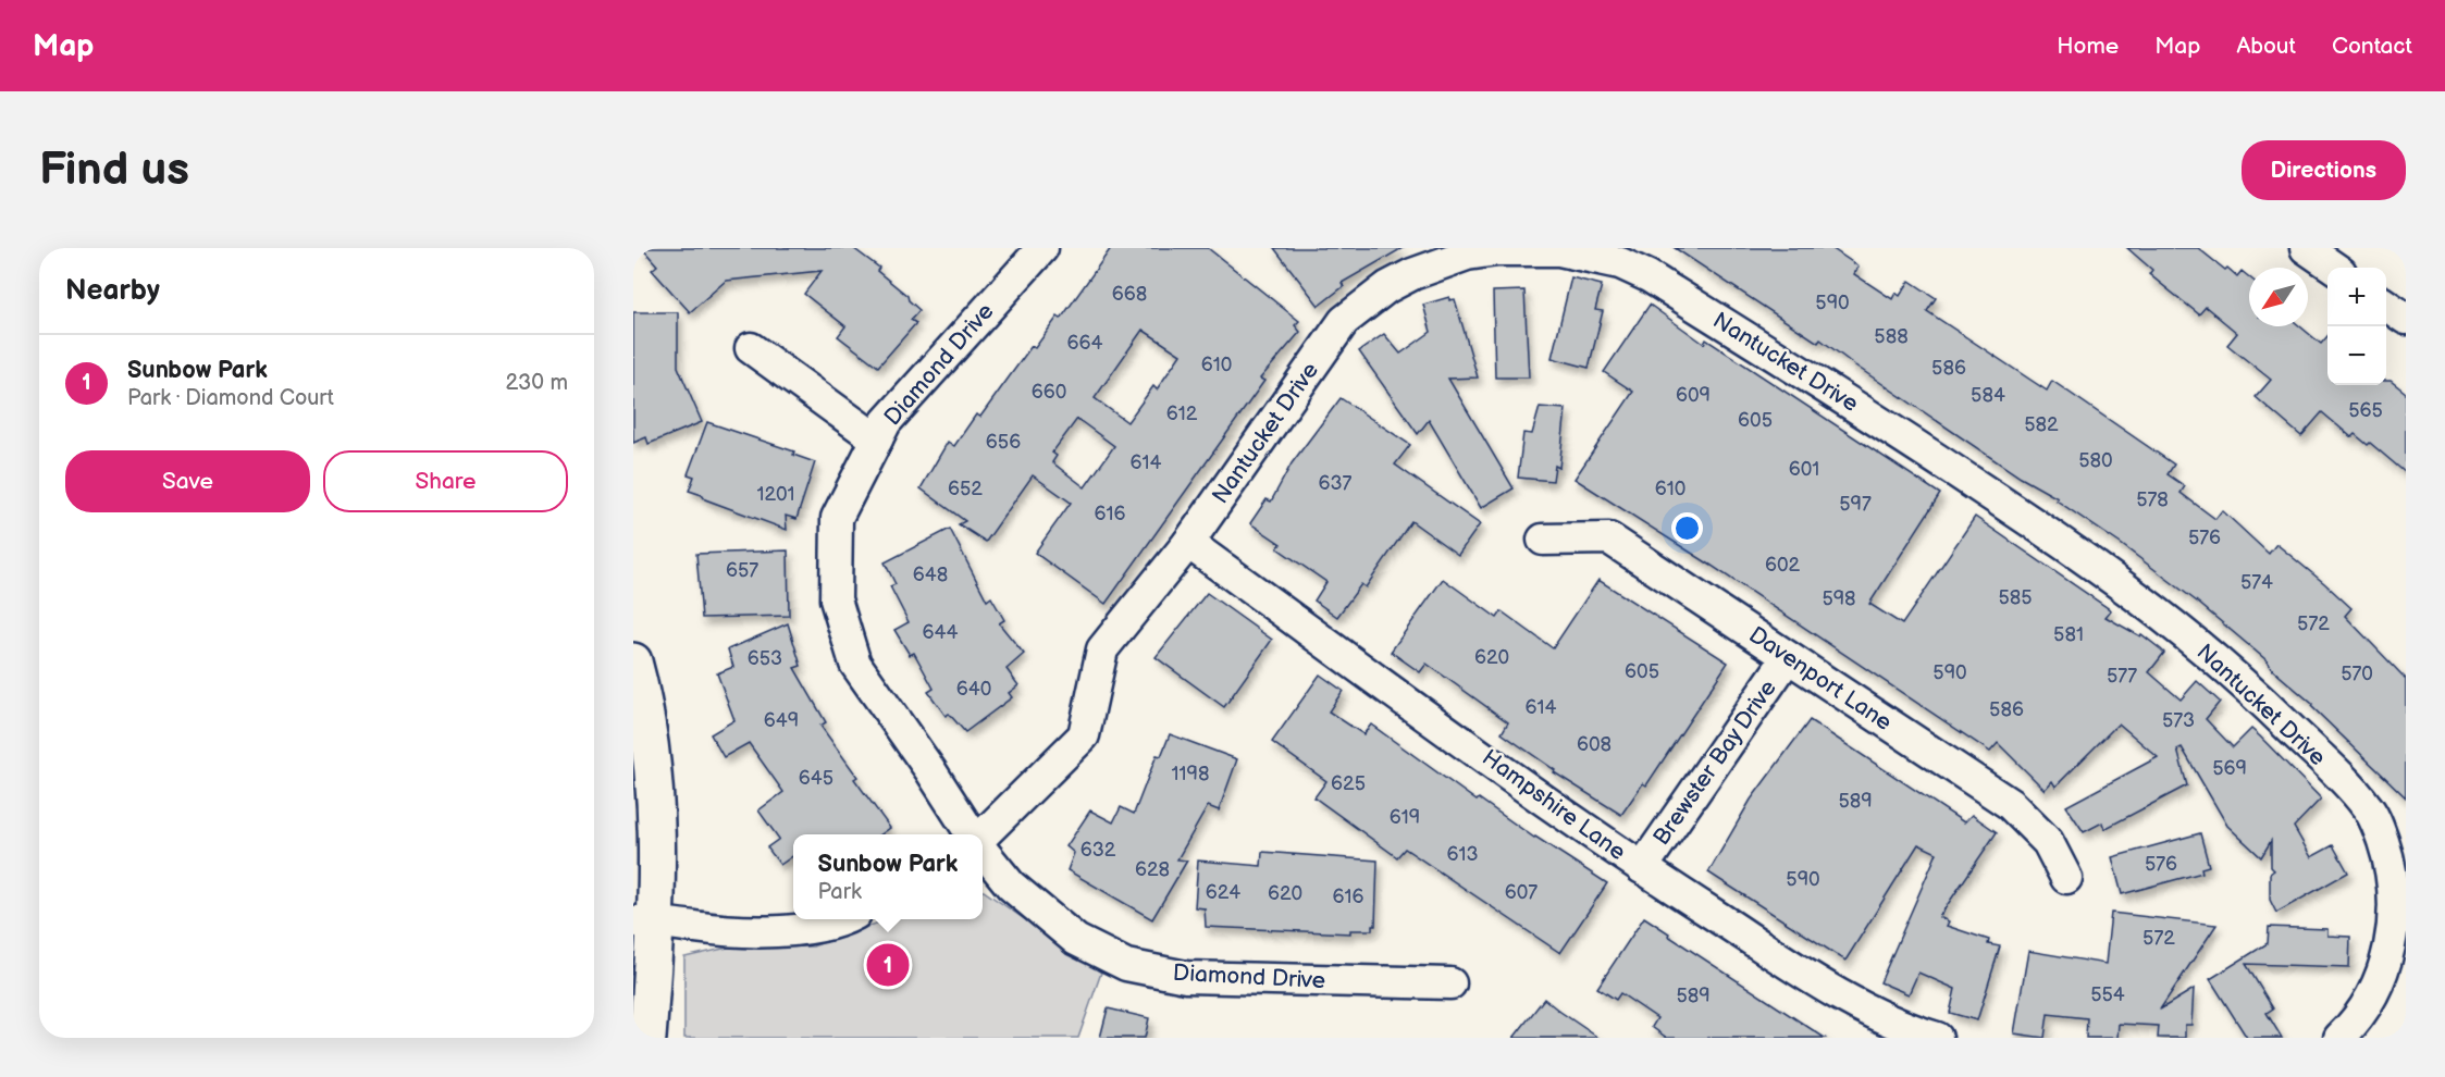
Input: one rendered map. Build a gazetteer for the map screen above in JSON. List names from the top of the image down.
{
  "streets": {
    "street": [
      "Nantucket Drive",
      "Diamond Drive",
      "Davenport Lane",
      "Brewster Bay Drive",
      "Hampshire Lane"
    ]
  },
  "crossings": [
    ["Nantucket Drive", "Hampshire Lane"],
    ["Davenport Lane", "Brewster Bay Drive"],
    ["Brewster Bay Drive", "Hampshire Lane"]
  ],
  "house_numbers": [
    "668",
    "590",
    "588",
    "664",
    "610",
    "586",
    "660",
    "609",
    "584",
    "565",
    "612",
    "605",
    "582",
    "656",
    "580",
    "614",
    "601",
    "637",
    "652",
    "610",
    "1201",
    "578",
    "597",
    "616",
    "576",
    "602",
    "657",
    "648",
    "574",
    "585",
    "598",
    "572",
    "644",
    "581",
    "620",
    "653",
    "605",
    "590",
    "570",
    "577",
    "640",
    "614",
    "586",
    "649",
    "573",
    "608",
    "569",
    "1198",
    "645",
    "625",
    "589",
    "619",
    "632",
    "613",
    "576",
    "628",
    "590",
    "624",
    "607",
    "620",
    "616",
    "572",
    "554",
    "589"
  ],
  "north": "bottom left",
  "page": {
    "header": "Map",
    "nav": [
      "Home",
      "Map",
      "About",
      "Contact"
    ],
    "buttons": [
      "Directions",
      ["Save", "Share"]
    ],
    "title": "Find us",
    "heading": "Nearby",
    "map_buttons": ["+", "−"],
    "list": [
      {
        "mark": "1",
        "name": "Sunbow Park",
        "note": "Park · Diamond Court",
        "value": "230 m"
      }
    ],
    "popup": ["Sunbow Park", "Park"],
    "pins": "1"
  }
}
